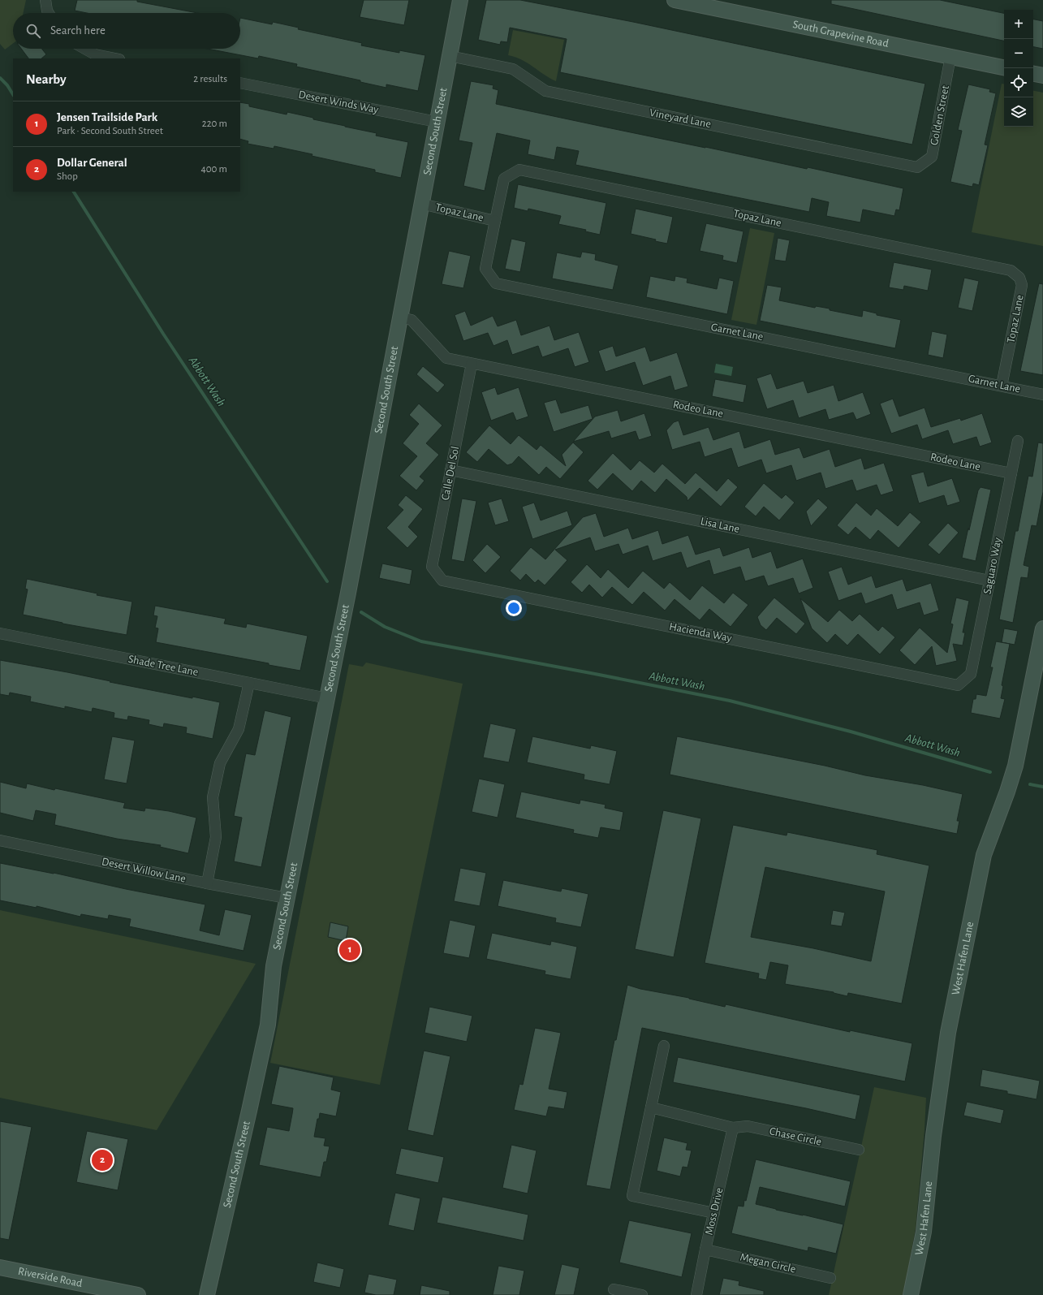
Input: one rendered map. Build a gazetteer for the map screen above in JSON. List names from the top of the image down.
{
  "streets": {
    "street": [
      "South Grapevine Road",
      "Desert Winds Way",
      "Golden Street",
      "Vineyard Lane",
      "Second South Street",
      "Topaz Lane",
      "Garnet Lane",
      "Rodeo Lane",
      "Calle Del Sol",
      "Lisa Lane",
      "Saguaro Way",
      "Hacienda Way",
      "Shade Tree Lane",
      "Desert Willow Lane",
      "West Hafen Lane",
      "Chase Circle",
      "Moss Drive",
      "Megan Circle",
      "Riverside Road"
    ]
  },
  "crossings": [
    ["South Grapevine Road", "Golden Street"],
    ["Desert Winds Way", "Second South Street"],
    ["Golden Street", "Vineyard Lane"],
    ["Vineyard Lane", "Second South Street"],
    ["Second South Street", "Topaz Lane"],
    ["Second South Street", "Rodeo Lane"],
    ["Second South Street", "Shade Tree Lane"],
    ["Second South Street", "Desert Willow Lane"],
    ["Topaz Lane", "Garnet Lane"],
    ["Rodeo Lane", "Calle Del Sol"],
    ["Rodeo Lane", "Saguaro Way"],
    ["Calle Del Sol", "Lisa Lane"],
    ["Calle Del Sol", "Hacienda Way"],
    ["Lisa Lane", "Saguaro Way"],
    ["Saguaro Way", "Hacienda Way"],
    ["Chase Circle", "Moss Drive"],
    ["Moss Drive", "Megan Circle"]
  ],
  "water": ["Abbott Wash"],
  "page": {
    "map_buttons": ["+", "−"],
    "search": "Search here",
    "heading": ["Nearby", "2 results"],
    "list": [
      {
        "mark": "1",
        "name": "Jensen Trailside Park",
        "note": "Park · Second South Street",
        "value": "220 m"
      },
      {
        "mark": "2",
        "name": "Dollar General",
        "note": "Shop",
        "value": "400 m"
      }
    ],
    "pins": ["1", "2"]
  }
}
